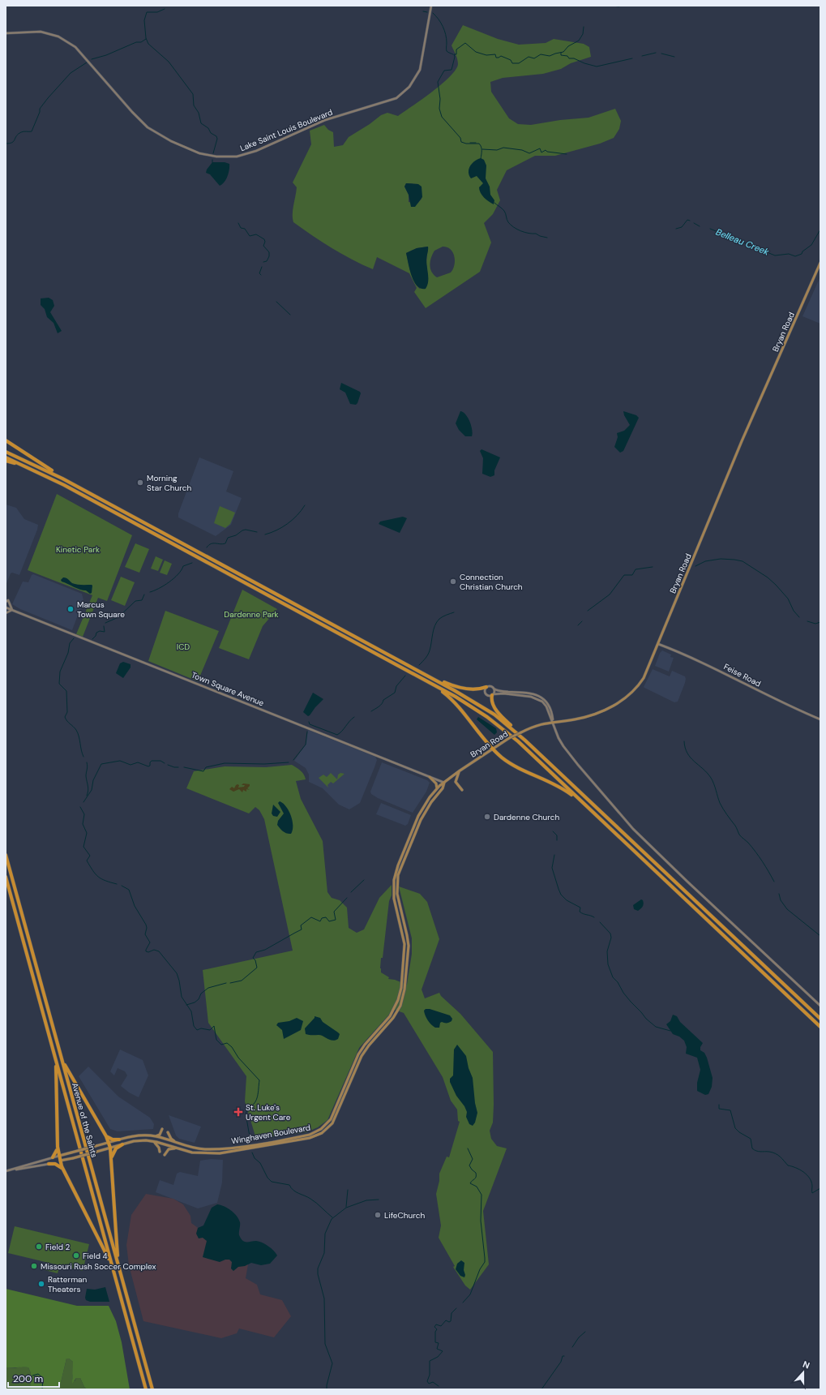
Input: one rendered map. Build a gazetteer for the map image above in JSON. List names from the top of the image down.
{
  "streets": {
    "highway": ["Avenue of the Saints"],
    "main road": [
      "Lake Saint Louis Boulevard",
      "Bryan Road",
      "Feise Road",
      "Town Square Avenue",
      "Winghaven Boulevard"
    ]
  },
  "crossings": [
    ["Bryan Road", "Feise Road"],
    ["Bryan Road", "Town Square Avenue"],
    ["Bryan Road", "Winghaven Boulevard"],
    ["Town Square Avenue", "Winghaven Boulevard"]
  ],
  "water": ["Belleau Creek"],
  "parks": ["Kinetic Park", "Dardenne Park", "ICD"],
  "places": {
    "other": [
      "Morning Star Church",
      "Connection Christian Church",
      "Marcus Town Square",
      "Dardenne Church",
      "LifeChurch",
      "Field 2",
      "Field 4",
      "Missouri Rush Soccer Complex",
      "Ratterman Theaters"
    ],
    "health": ["St. Luke's Urgent Care"]
  },
  "scale_bar": "200 m",
  "north": "top"
}
